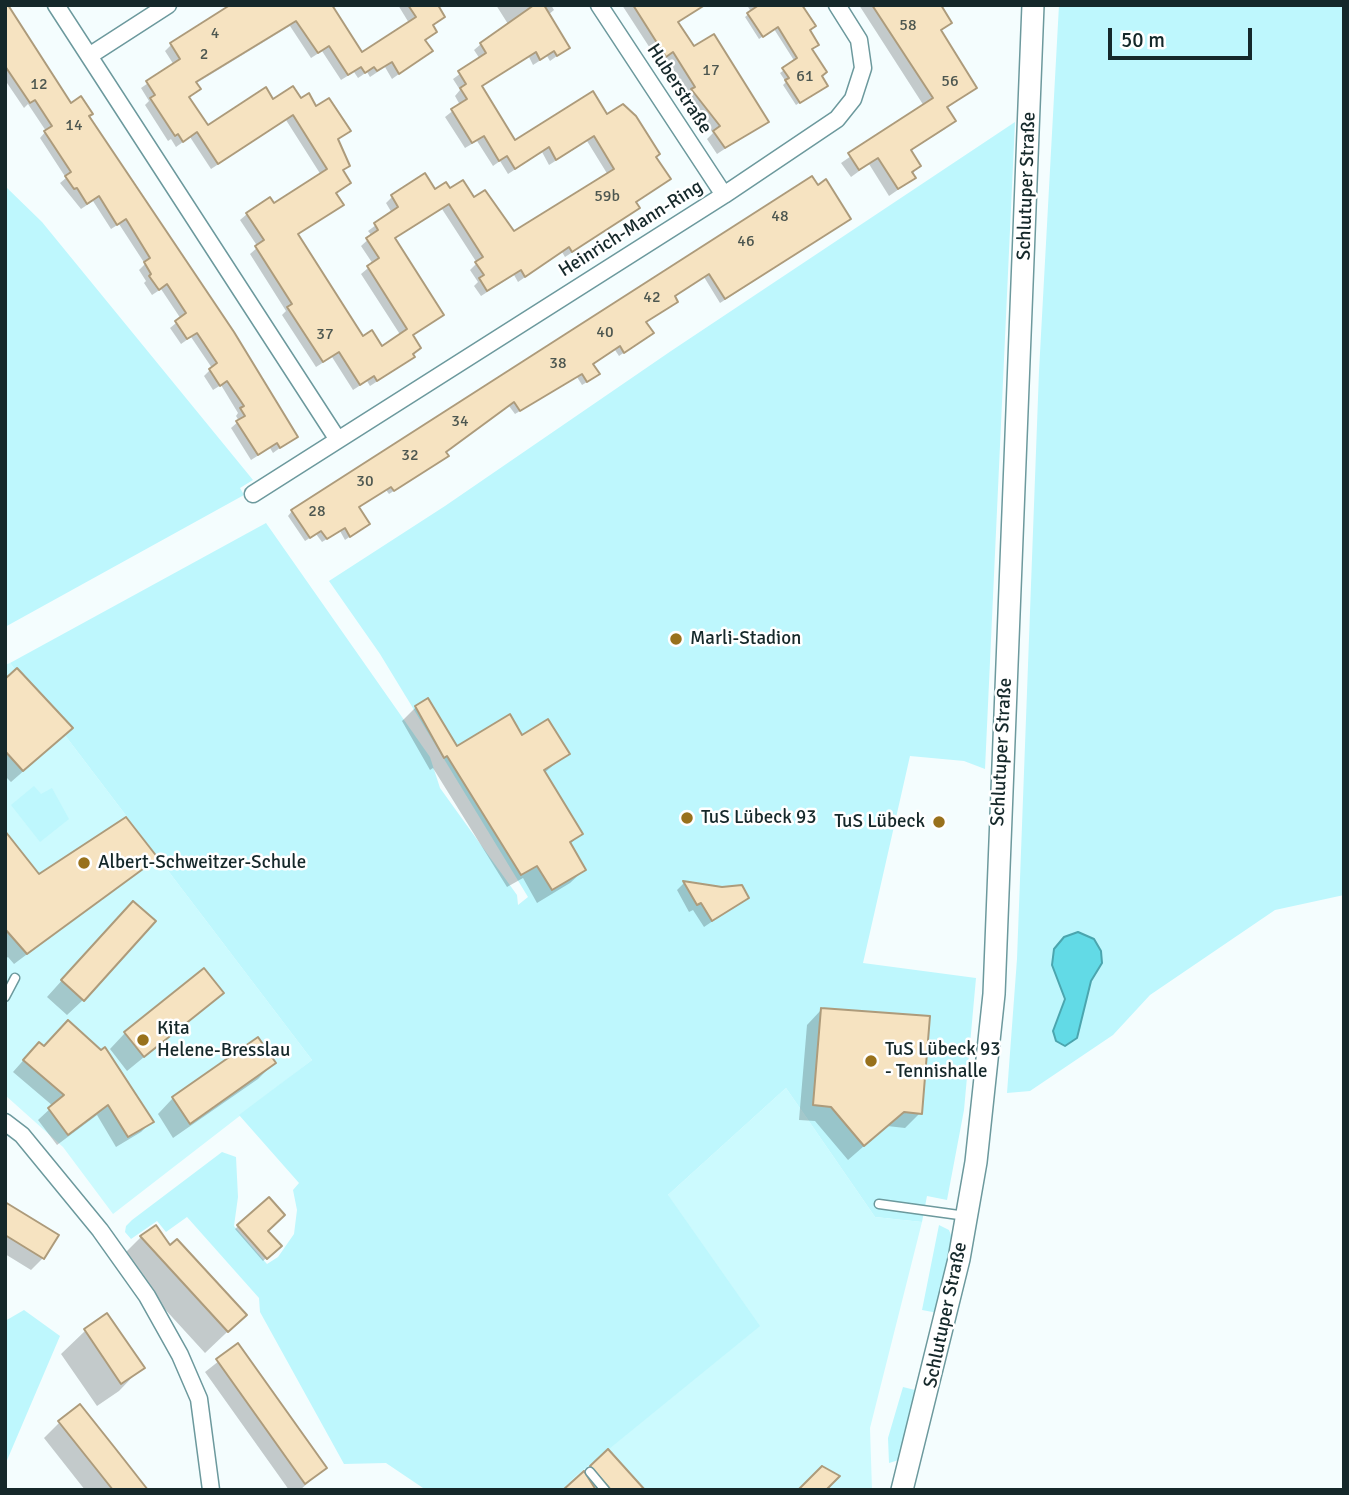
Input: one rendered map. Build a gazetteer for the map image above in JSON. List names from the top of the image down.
{
  "streets": {
    "main road": ["Schlutuper Straße"],
    "street": ["Huberstraße", "Heinrich-Mann-Ring"]
  },
  "crossings": [
    ["Huberstraße", "Heinrich-Mann-Ring"]
  ],
  "places": [
    "Marli-Stadion",
    "TuS Lübeck 93",
    "TuS Lübeck",
    "Albert-Schweitzer-Schule",
    "Kita Helene-Bresslau",
    "TuS Lübeck 93 - Tennishalle"
  ],
  "house_numbers": [
    "58",
    "4",
    "2",
    "17",
    "61",
    "56",
    "12",
    "14",
    "59b",
    "48",
    "46",
    "42",
    "40",
    "37",
    "38",
    "34",
    "32",
    "30",
    "28"
  ],
  "scale_bar": "50 m"
}
